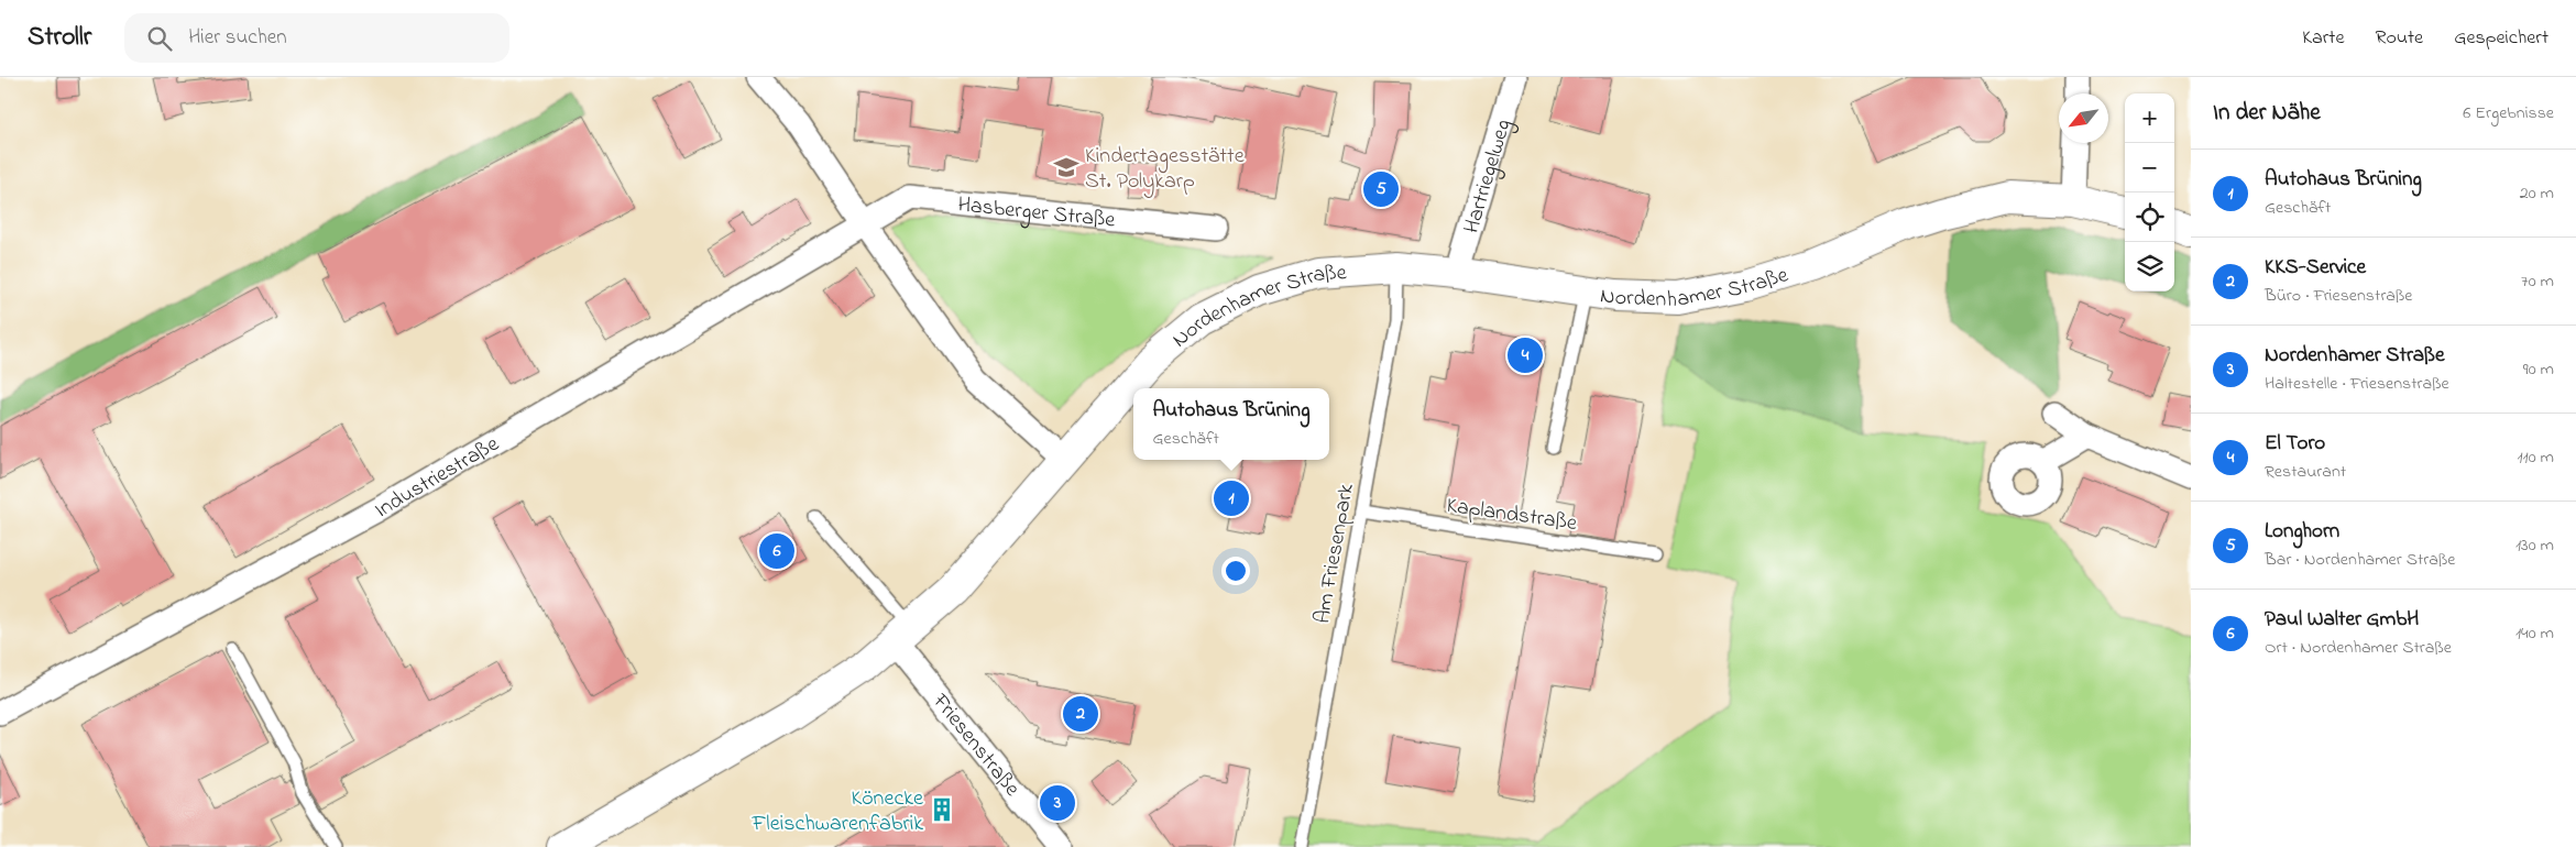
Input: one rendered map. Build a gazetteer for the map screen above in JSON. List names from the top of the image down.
{
  "streets": {
    "street": [
      "Hartriegelweg",
      "Hasberger Straße",
      "Nordenhamer Straße",
      "Industriestraße",
      "Friesenstraße"
    ],
    "lane": ["Kaplandstraße", "Am Friesenpark"]
  },
  "crossings": [
    ["Hartriegelweg", "Nordenhamer Straße"],
    ["Hasberger Straße", "Industriestraße"],
    ["Nordenhamer Straße", "Am Friesenpark"],
    ["Nordenhamer Straße", "Friesenstraße"],
    ["Kaplandstraße", "Am Friesenpark"]
  ],
  "places": {
    "school or university": ["Kindertagesstätte St. Polykarp"],
    "building": ["Könecke Fleischwarenfabrik"]
  },
  "north": "bottom left",
  "page": {
    "header": "Strollr",
    "search": "Hier suchen",
    "nav": ["Karte", "Route", "Gespeichert"],
    "heading": ["In der Nähe", "6 Ergebnisse"],
    "map_buttons": ["+", "−"],
    "list": [
      {
        "mark": "1",
        "name": "Autohaus Brüning",
        "note": "Geschäft",
        "value": "20 m"
      },
      {
        "mark": "2",
        "name": "KKS-Service",
        "note": "Büro · Friesenstraße",
        "value": "70 m"
      },
      {
        "mark": "3",
        "name": "Nordenhamer Straße",
        "note": "Haltestelle · Friesenstraße",
        "value": "90 m"
      },
      {
        "mark": "4",
        "name": "El Toro",
        "note": "Restaurant",
        "value": "110 m"
      },
      {
        "mark": "5",
        "name": "Longhorn",
        "note": "Bar · Nordenhamer Straße",
        "value": "130 m"
      },
      {
        "mark": "6",
        "name": "Paul Walter GmbH",
        "note": "Ort · Nordenhamer Straße",
        "value": "140 m"
      }
    ],
    "pins": [
      "5",
      "4",
      "1",
      "6",
      "2",
      "3"
    ],
    "popup": ["Autohaus Brüning", "Geschäft"]
  }
}
